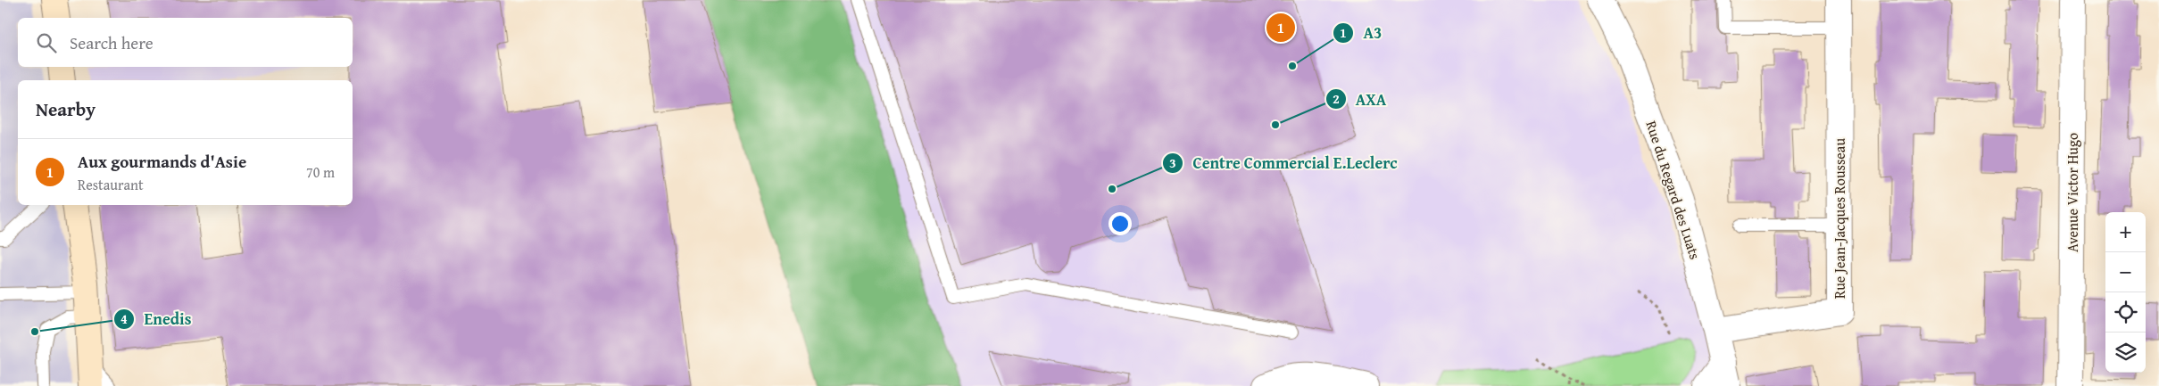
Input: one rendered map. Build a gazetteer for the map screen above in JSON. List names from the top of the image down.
{
  "streets": {
    "street": ["Rue du Regard des Luats", "Avenue Victor Hugo", "Rue Jean-Jacques Rousseau"]
  },
  "crossings": [
    ["Rue du Regard des Luats", "Rue Jean-Jacques Rousseau"]
  ],
  "places": [
    "A3",
    "AXA",
    "Centre Commercial E.Leclerc",
    "Enedis"
  ],
  "page": {
    "pins": "1",
    "search": "Search here",
    "heading": "Nearby",
    "list": [
      {
        "mark": "1",
        "name": "Aux gourmands d'Asie",
        "note": "Restaurant",
        "value": "70 m"
      }
    ],
    "map_buttons": ["+", "−"]
  }
}
